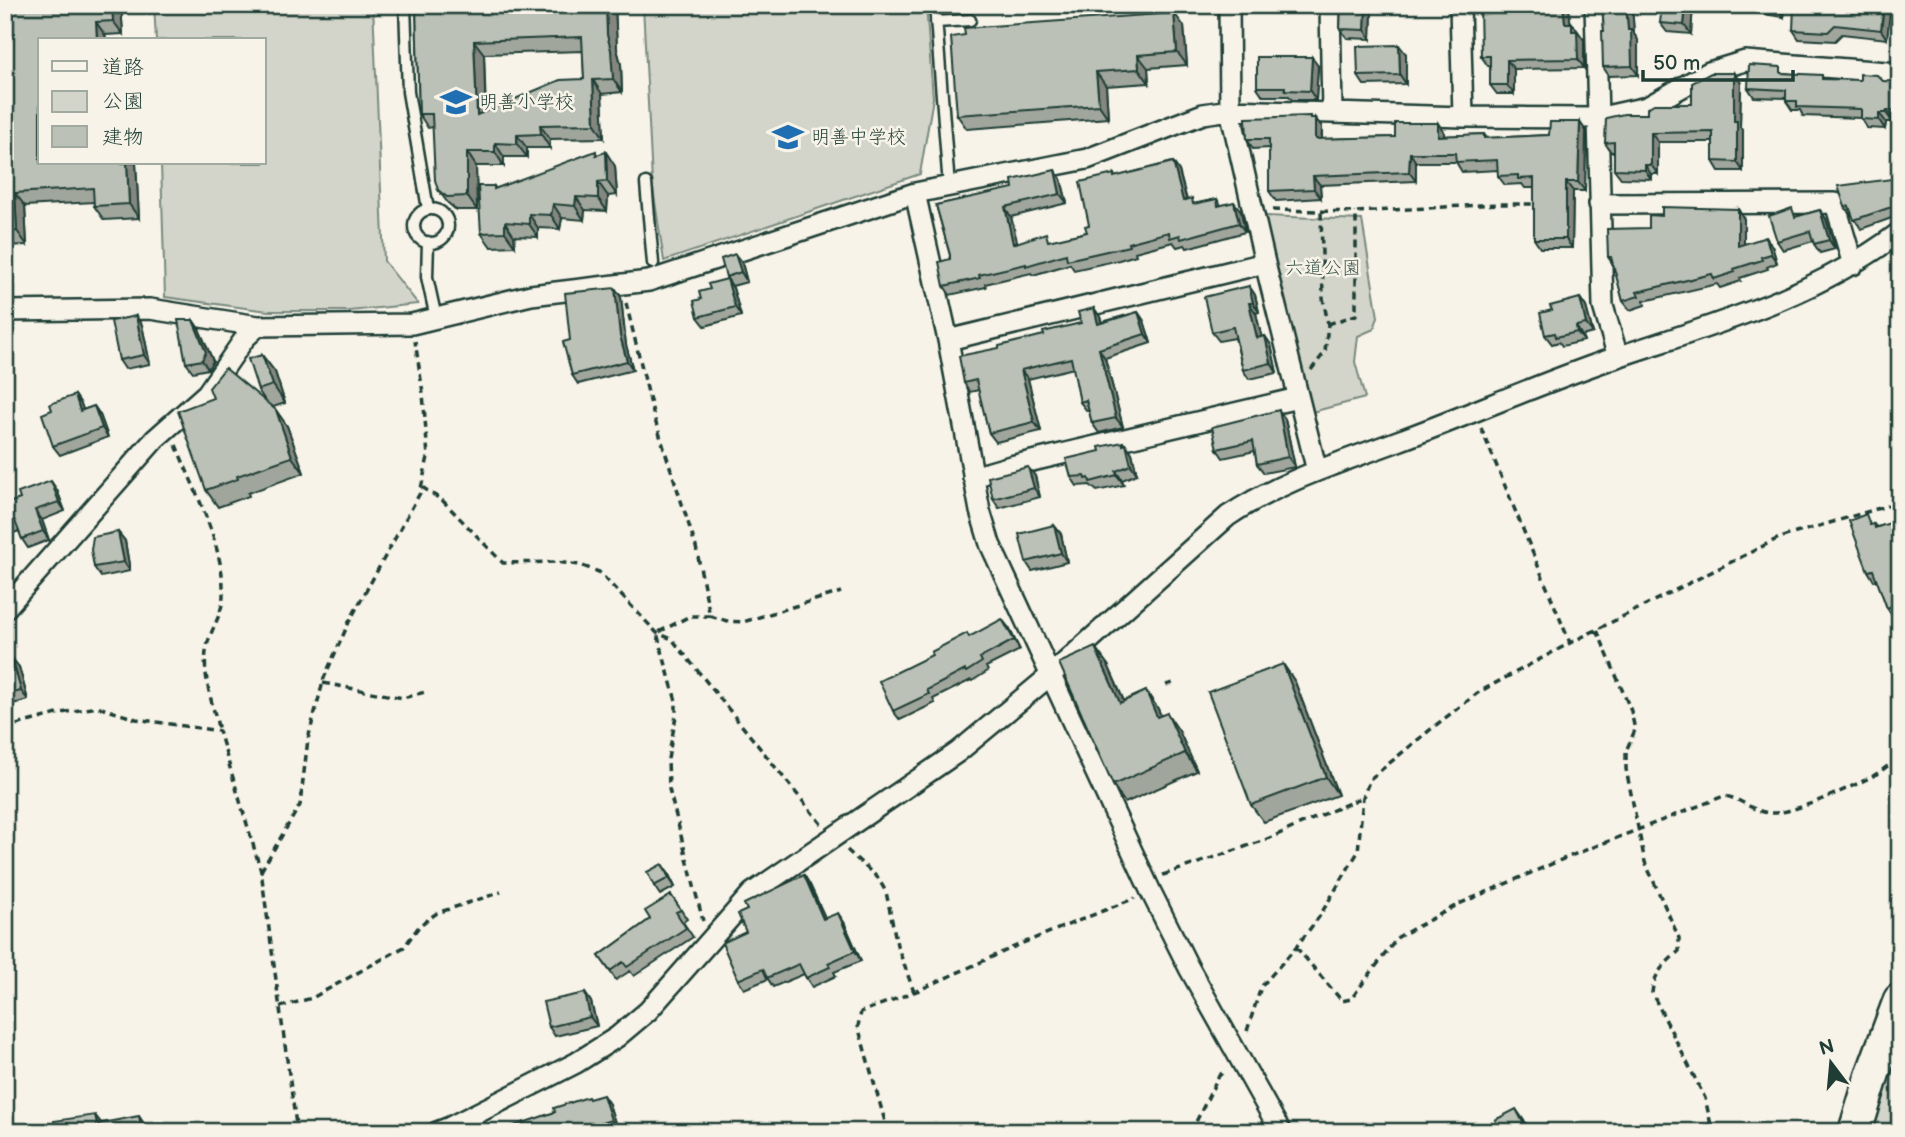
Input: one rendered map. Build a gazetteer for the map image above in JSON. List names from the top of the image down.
{
  "parks": ["六道公園"],
  "places": {
    "school or university": ["明善小学校", "明善中学校"]
  },
  "legend": ["道路", "公園", "建物"],
  "scale_bar": "50 m",
  "north": "top"
}
